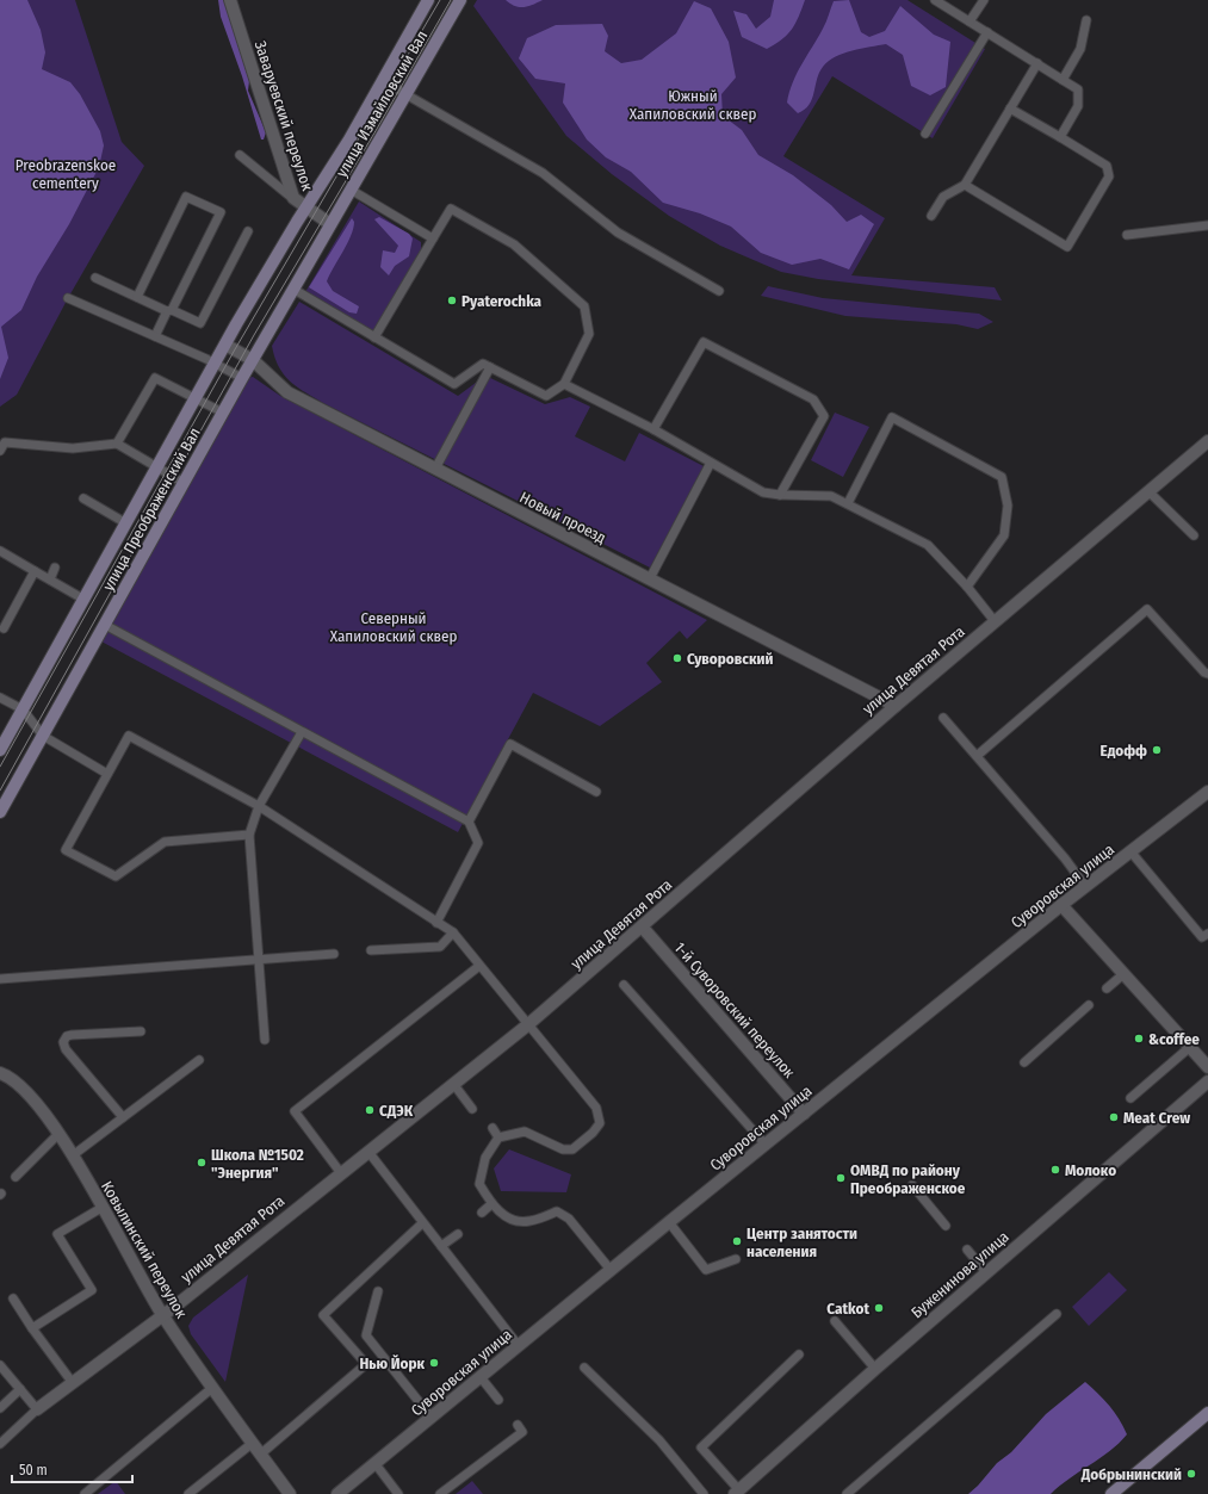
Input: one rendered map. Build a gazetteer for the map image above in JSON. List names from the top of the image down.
{
  "streets": {
    "main road": ["улица Измайловский Вал", "улица Преображенский Вал"],
    "street": [
      "Заваруевский переулок",
      "Новый проезд",
      "улица Девятая Рота",
      "Суворовская улица",
      "1-й Суворовский переулок",
      "Ковылинский переулок",
      "Буженинова улица"
    ]
  },
  "crossings": [
    ["улица Измайловский Вал", "Заваруевский переулок"],
    ["улица Измайловский Вал", "улица Преображенский Вал"],
    ["Заваруевский переулок", "улица Преображенский Вал"],
    ["улица Преображенский Вал", "Новый проезд"],
    ["Новый проезд", "улица Девятая Рота"],
    ["улица Девятая Рота", "1-й Суворовский переулок"],
    ["улица Девятая Рота", "Ковылинский переулок"],
    ["Суворовская улица", "1-й Суворовский переулок"]
  ],
  "parks": ["Южный Хапиловский сквер", "Preobrazenskoe cementery", "Северный Хапиловский сквер"],
  "places": [
    "Pyaterochka",
    "Суворовский",
    "Едофф",
    "&coffee",
    "СДЭК",
    "Meat Crew",
    "Школа №1502 \"Энергия\"",
    "Молоко",
    "ОМВД по району Преображенское",
    "Центр занятости населения",
    "Catkot",
    "Нью Йорк",
    "Добрынинский"
  ],
  "scale_bar": "50 m"
}
